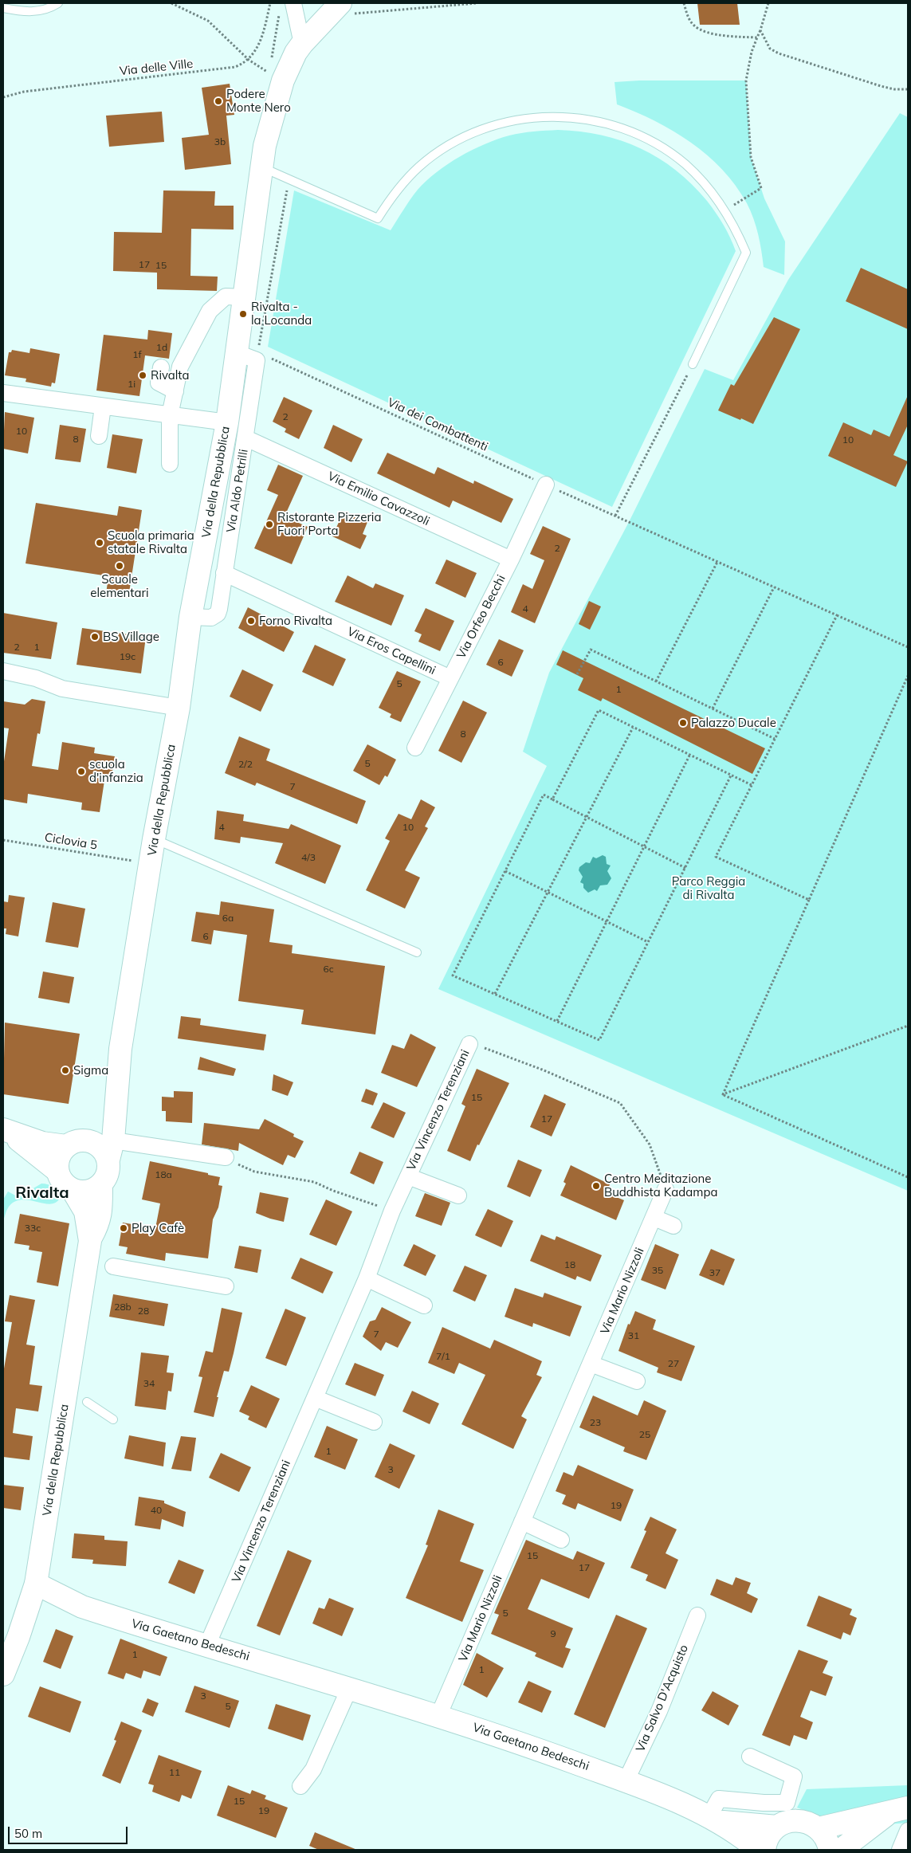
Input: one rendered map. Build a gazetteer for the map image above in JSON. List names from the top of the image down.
{
  "streets": {
    "main road": ["Via della Repubblica", "Via Gaetano Bedeschi"],
    "street": [
      "Via Aldo Petrilli",
      "Via Emilio Cavazzoli",
      "Via Orfeo Becchi",
      "Via Eros Capellini",
      "Via Vincenzo Terenziani",
      "Via Mario Nizzoli",
      "Via Salvo D'Acquisto"
    ],
    "path": ["Via delle Ville", "Via dei Combattenti", "Ciclovia 5"]
  },
  "crossings": [
    ["Via dei Combattenti", "Via Orfeo Becchi"],
    ["Via della Repubblica", "Via Aldo Petrilli"],
    ["Via della Repubblica", "Via Gaetano Bedeschi"],
    ["Via Aldo Petrilli", "Via Emilio Cavazzoli"],
    ["Via Aldo Petrilli", "Via Eros Capellini"],
    ["Via Emilio Cavazzoli", "Via Orfeo Becchi"],
    ["Via Orfeo Becchi", "Via Eros Capellini"],
    ["Via Vincenzo Terenziani", "Via Gaetano Bedeschi"],
    ["Via Mario Nizzoli", "Via Gaetano Bedeschi"],
    ["Via Gaetano Bedeschi", "Via Salvo D'Acquisto"]
  ],
  "districts": ["Rivalta"],
  "parks": ["Parco Reggia di Rivalta"],
  "places": [
    "Podere Monte Nero",
    "Rivalta - la Locanda",
    "Rivalta",
    "Ristorante Pizzeria Fuori Porta",
    "Scuola primaria statale Rivalta",
    "Scuole elementari",
    "Forno Rivalta",
    "BS Village",
    "Palazzo Ducale",
    "scuola d'infanzia",
    "Sigma",
    "Centro Meditazione Buddhista Kadampa",
    "Play Cafè"
  ],
  "house_numbers": [
    "3b",
    "17",
    "15",
    "1d",
    "1f",
    "1i",
    "2",
    "10",
    "8",
    "10",
    "2",
    "4",
    "2",
    "1",
    "19c",
    "6",
    "5",
    "1",
    "8",
    "5",
    "2/2",
    "7",
    "4",
    "10",
    "4/3",
    "6a",
    "6",
    "6c",
    "15",
    "17",
    "18a",
    "33c",
    "18",
    "35",
    "37",
    "28b",
    "28",
    "7",
    "31",
    "7/1",
    "27",
    "34",
    "23",
    "25",
    "1",
    "3",
    "19",
    "40",
    "15",
    "17",
    "5",
    "9",
    "1",
    "1",
    "3",
    "5",
    "11",
    "15",
    "19"
  ],
  "scale_bar": "50 m"
}
